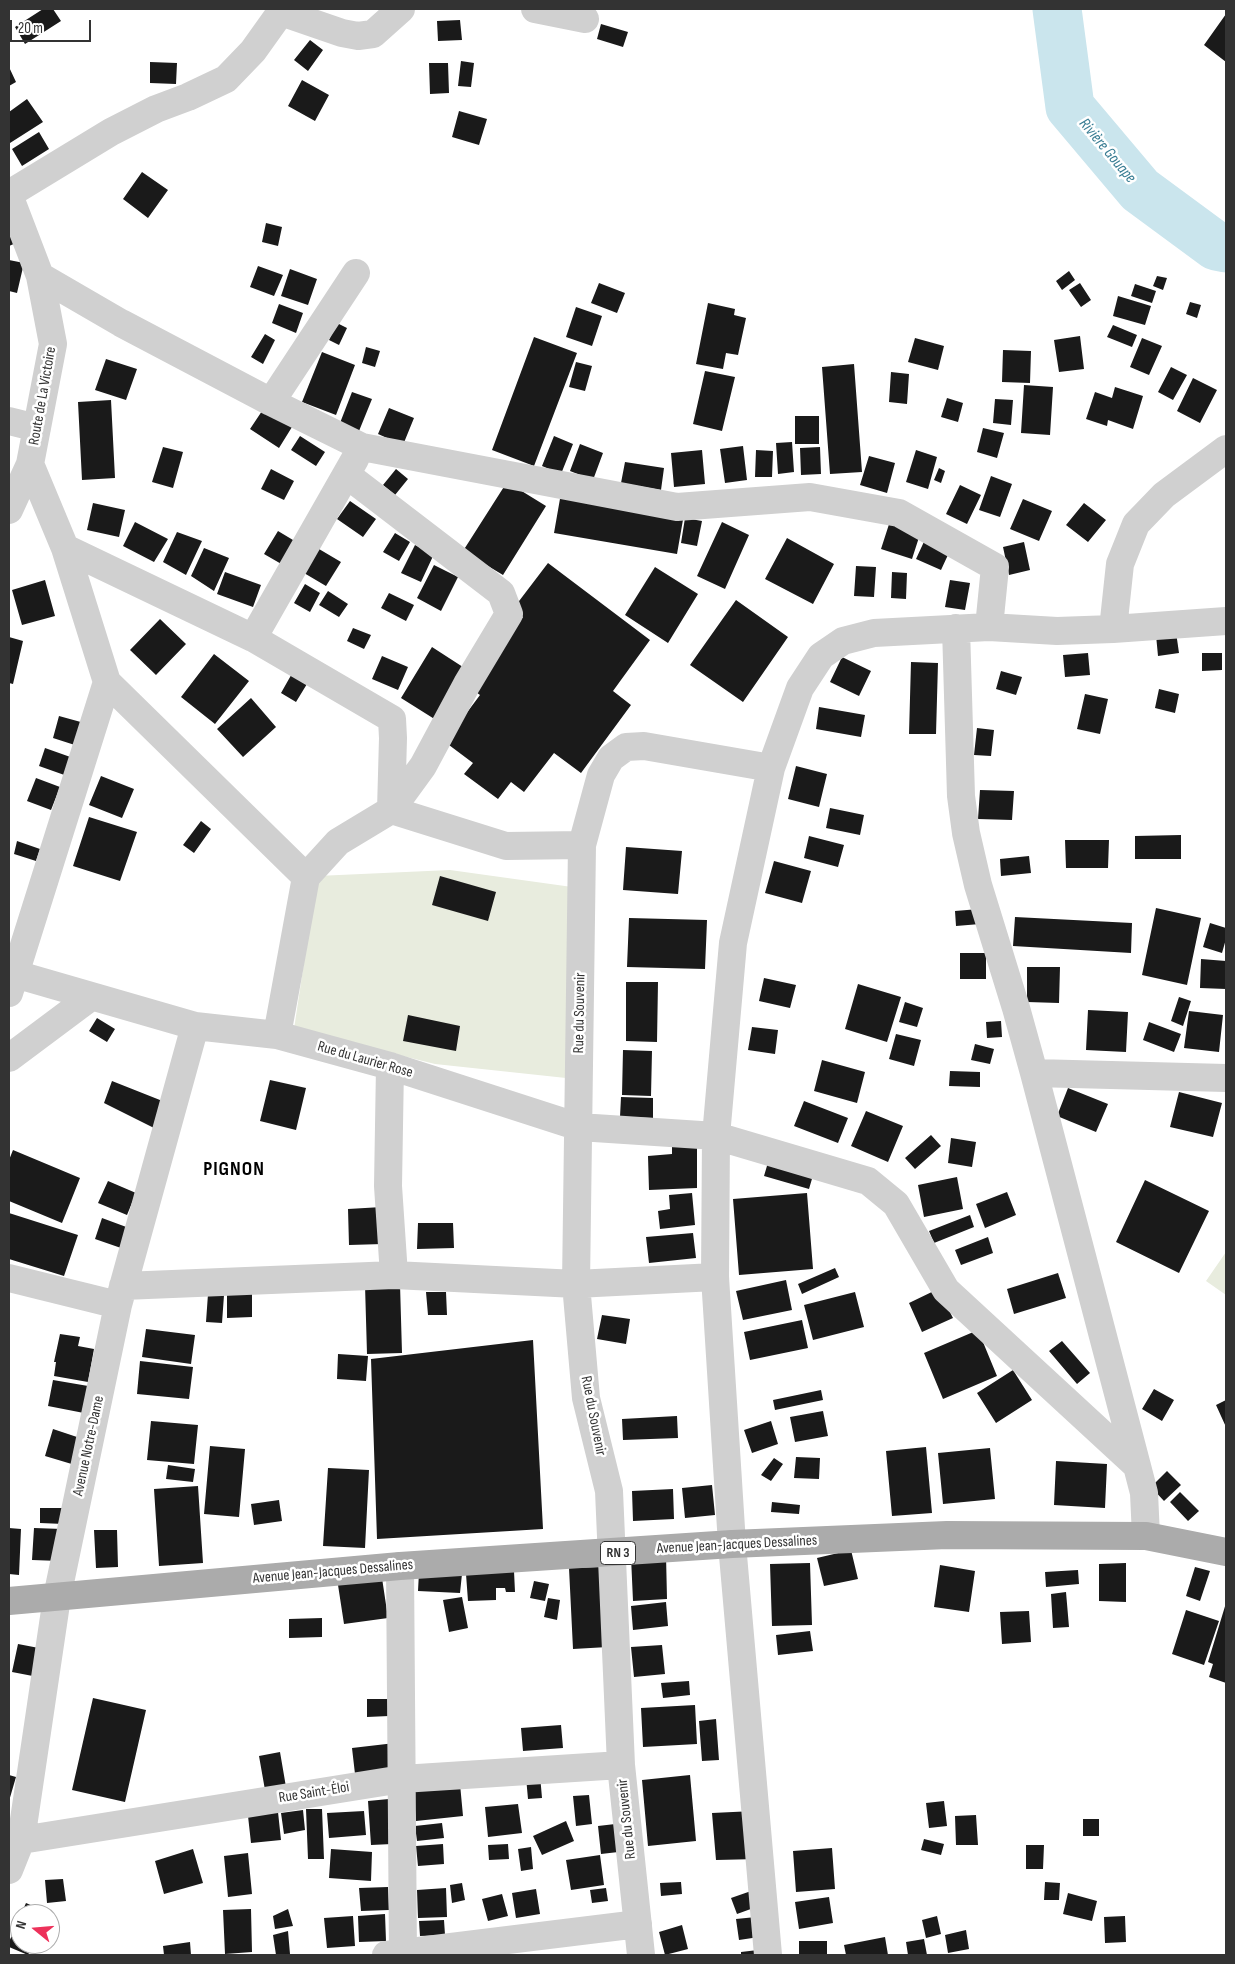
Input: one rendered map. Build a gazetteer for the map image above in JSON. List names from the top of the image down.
{
  "streets": {
    "main road": ["Avenue Jean-Jacques Dessalines", "RN 3"],
    "street": [
      "Route de La Victoire",
      "Rue du Souvenir",
      "Rue du Laurier Rose",
      "Avenue Notre-Dame",
      "Rue Saint-Éloi"
    ]
  },
  "crossings": [
    ["Rue du Souvenir", "Rue du Laurier Rose"],
    ["Rue du Souvenir", "Avenue Jean-Jacques Dessalines"],
    ["Rue du Souvenir", "Rue Saint-Éloi"],
    ["Rue du Laurier Rose", "Avenue Notre-Dame"],
    ["Avenue Notre-Dame", "Avenue Jean-Jacques Dessalines"],
    ["Avenue Notre-Dame", "Rue Saint-Éloi"]
  ],
  "districts": ["PIGNON"],
  "water": ["Rivière Gouape"],
  "scale_bar": "20 m",
  "north": "left"
}
